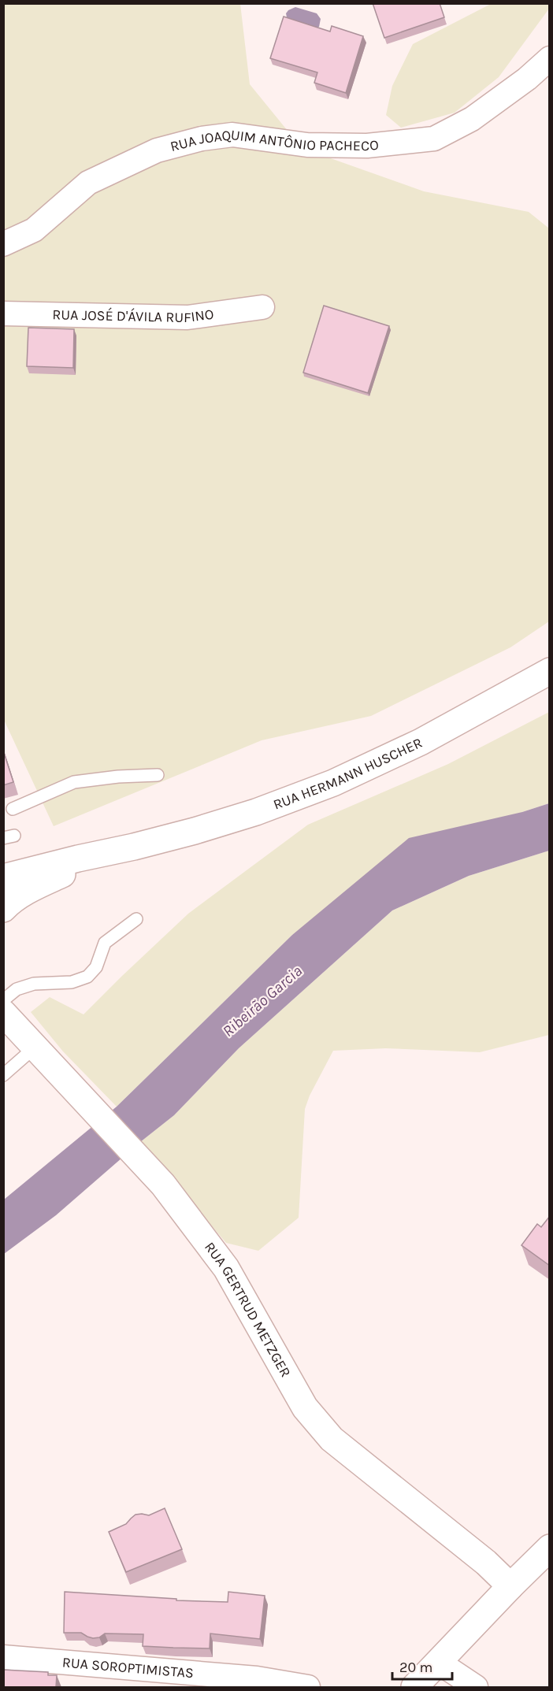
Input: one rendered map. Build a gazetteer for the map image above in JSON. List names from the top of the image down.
{
  "streets": {
    "main road": ["RUA HERMANN HUSCHER", "RUA GERTRUD METZGER"],
    "street": ["RUA JOAQUIM ANTÔNIO PACHECO", "RUA JOSÉ D'ÁVILA RUFINO", "RUA SOROPTIMISTAS"]
  },
  "water": ["Ribeirão Garcia"],
  "scale_bar": "20 m"
}
